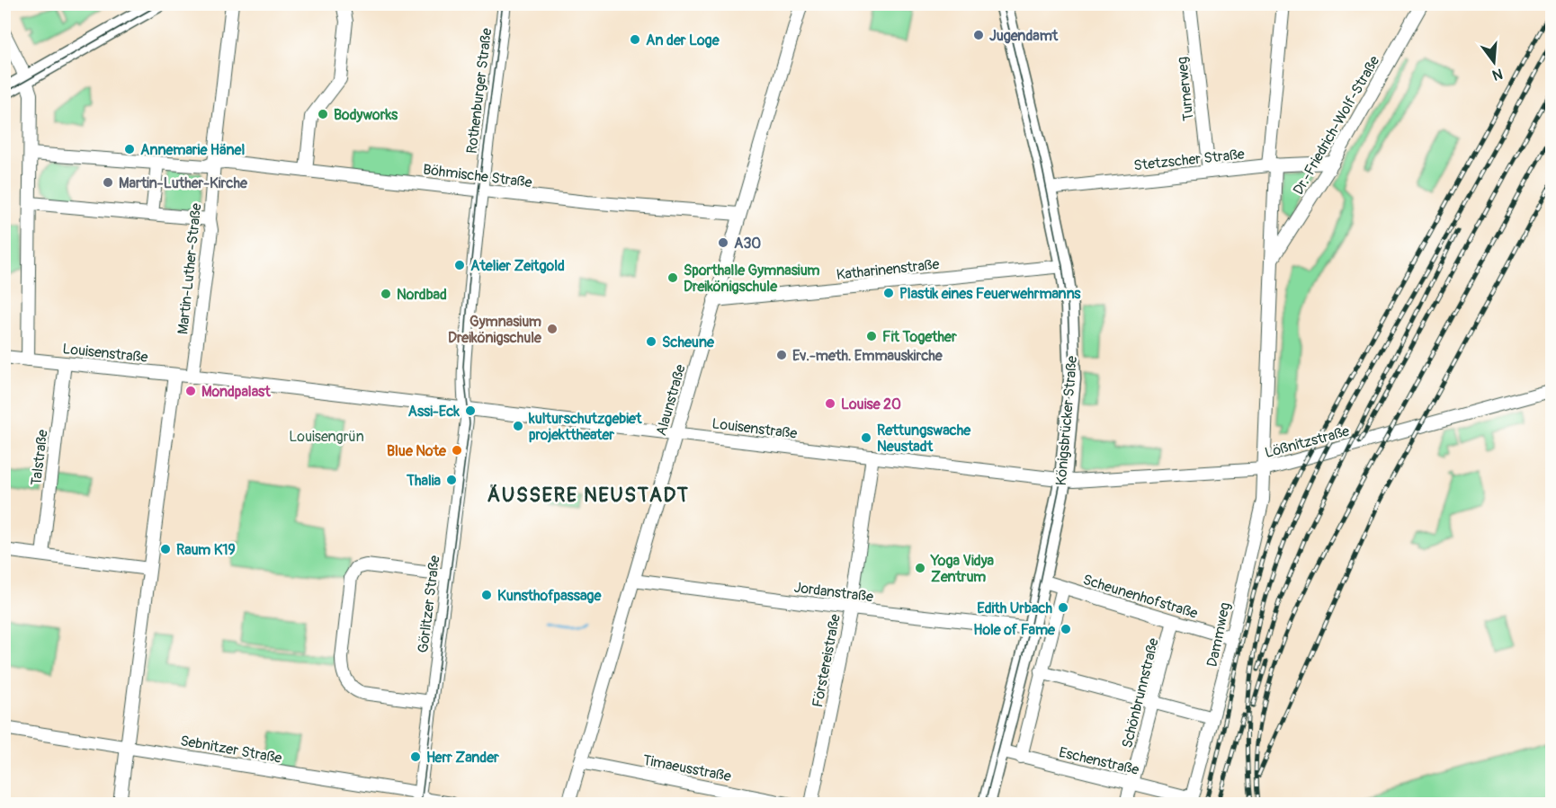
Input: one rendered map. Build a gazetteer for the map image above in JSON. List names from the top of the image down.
{
  "streets": {
    "main road": ["Königsbrücker Straße"],
    "street": [
      "Turnerweg",
      "Rothenburger Straße",
      "Dr.-Friedrich-Wolf-Straße",
      "Stetzscher Straße",
      "Böhmische Straße",
      "Martin-Luther-Straße",
      "Katharinenstraße",
      "Louisenstraße",
      "Alaunstraße",
      "Lößnitzstraße",
      "Talstraße",
      "Jordanstraße",
      "Scheunenhofstraße",
      "Görlitzer Straße",
      "Dammweg",
      "Förstereistraße",
      "Schönbrunnstraße",
      "Sebnitzer Straße",
      "Eschenstraße",
      "Timaeusstraße"
    ]
  },
  "crossings": [
    ["Turnerweg", "Stetzscher Straße"],
    ["Rothenburger Straße", "Böhmische Straße"],
    ["Rothenburger Straße", "Louisenstraße"],
    ["Rothenburger Straße", "Görlitzer Straße"],
    ["Dr.-Friedrich-Wolf-Straße", "Stetzscher Straße"],
    ["Dr.-Friedrich-Wolf-Straße", "Lößnitzstraße"],
    ["Dr.-Friedrich-Wolf-Straße", "Dammweg"],
    ["Stetzscher Straße", "Königsbrücker Straße"],
    ["Böhmische Straße", "Martin-Luther-Straße"],
    ["Böhmische Straße", "Alaunstraße"],
    ["Martin-Luther-Straße", "Louisenstraße"],
    ["Katharinenstraße", "Alaunstraße"],
    ["Katharinenstraße", "Königsbrücker Straße"],
    ["Louisenstraße", "Alaunstraße"],
    ["Louisenstraße", "Königsbrücker Straße"],
    ["Louisenstraße", "Lößnitzstraße"],
    ["Louisenstraße", "Talstraße"],
    ["Louisenstraße", "Görlitzer Straße"],
    ["Louisenstraße", "Förstereistraße"],
    ["Alaunstraße", "Jordanstraße"],
    ["Alaunstraße", "Timaeusstraße"],
    ["Königsbrücker Straße", "Lößnitzstraße"],
    ["Königsbrücker Straße", "Jordanstraße"],
    ["Königsbrücker Straße", "Scheunenhofstraße"],
    ["Königsbrücker Straße", "Eschenstraße"],
    ["Lößnitzstraße", "Dammweg"],
    ["Jordanstraße", "Förstereistraße"],
    ["Scheunenhofstraße", "Dammweg"],
    ["Scheunenhofstraße", "Schönbrunnstraße"],
    ["Görlitzer Straße", "Sebnitzer Straße"],
    ["Dammweg", "Eschenstraße"],
    ["Schönbrunnstraße", "Eschenstraße"]
  ],
  "districts": ["ÄUSSERE NEUSTADT"],
  "parks": ["Louisengrün"],
  "places": [
    "Jugendamt",
    "An der Loge",
    "Bodyworks",
    "Annemarie Hänel",
    "Martin-Luther-Kirche",
    "A30",
    "Atelier Zeitgold",
    "Sporthalle Gymnasium Dreikönigschule",
    "Plastik eines Feuerwehrmanns",
    "Nordbad",
    "Gymnasium Dreikönigschule",
    "Fit Together",
    "Scheune",
    "Ev.-meth. Emmauskirche",
    "Mondpalast",
    "Louise 20",
    "Assi-Eck",
    "kulturschutzgebiet projekttheater",
    "Rettungswache Neustadt",
    "Blue Note",
    "Thalia",
    "Raum K19",
    "Yoga Vidya Zentrum",
    "Kunsthofpassage",
    "Edith Urbach",
    "Hole of Fame",
    "Herr Zander"
  ],
  "north": "bottom"
}
